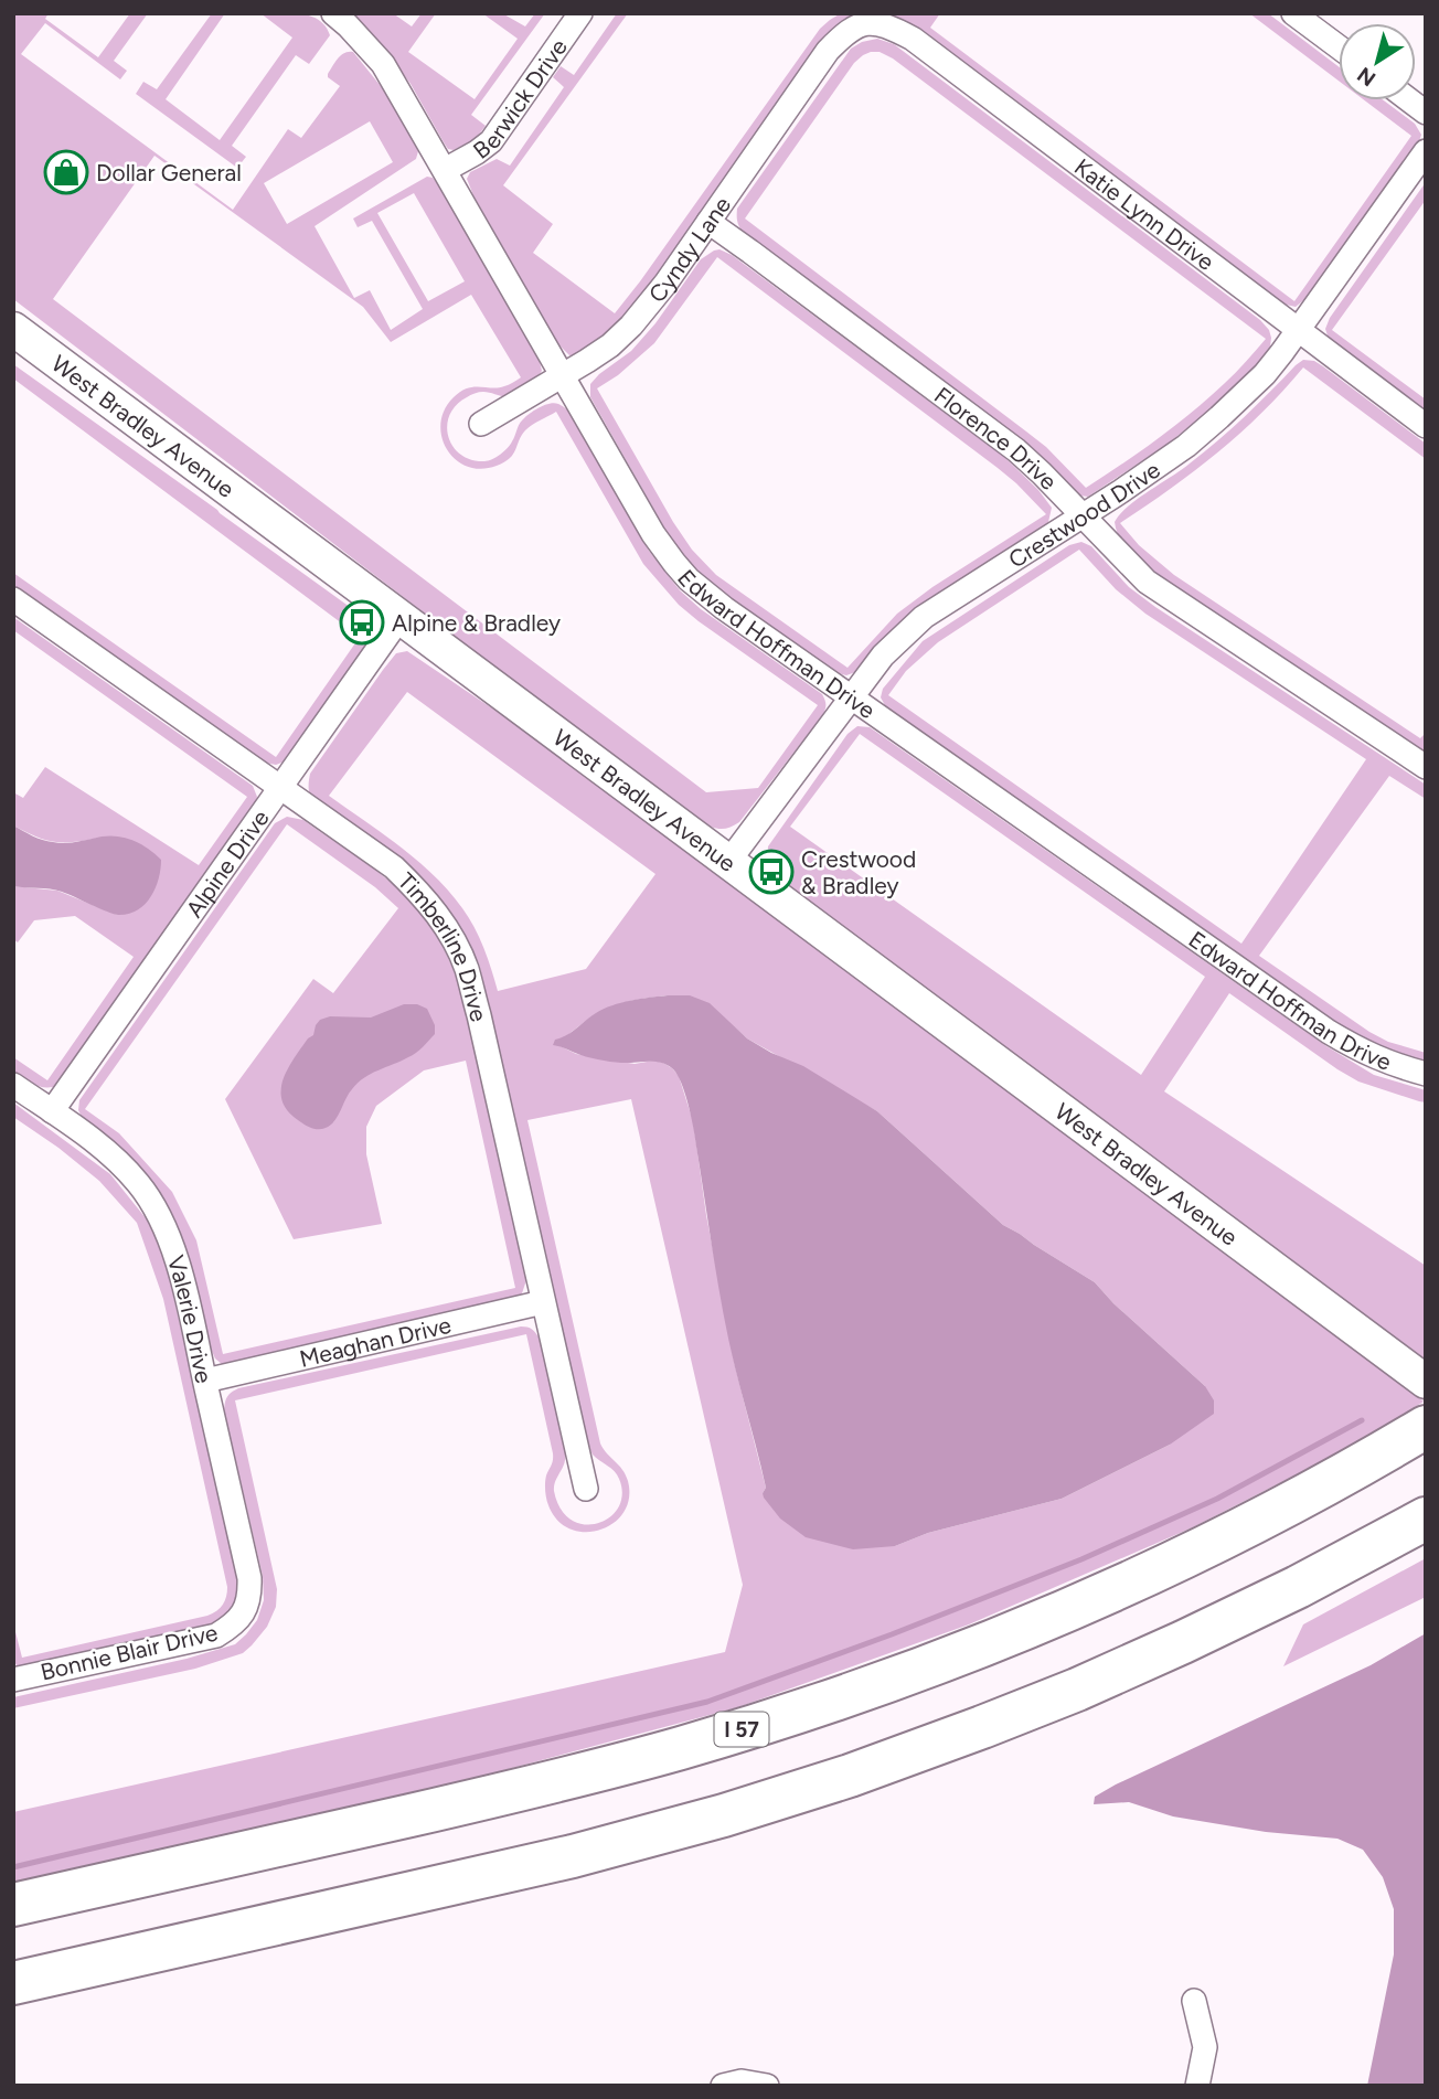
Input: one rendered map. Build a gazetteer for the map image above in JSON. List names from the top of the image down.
{
  "streets": {
    "highway": ["I 57"],
    "main road": ["West Bradley Avenue"],
    "street": [
      "Berwick Drive",
      "Katie Lynn Drive",
      "Cyndy Lane",
      "Florence Drive",
      "Crestwood Drive",
      "Edward Hoffman Drive",
      "Alpine Drive",
      "Timberline Drive",
      "Valerie Drive",
      "Meaghan Drive",
      "Bonnie Blair Drive"
    ]
  },
  "crossings": [
    ["Berwick Drive", "Edward Hoffman Drive"],
    ["Katie Lynn Drive", "Cyndy Lane"],
    ["Katie Lynn Drive", "Crestwood Drive"],
    ["Cyndy Lane", "Florence Drive"],
    ["Cyndy Lane", "Edward Hoffman Drive"],
    ["West Bradley Avenue", "Crestwood Drive"],
    ["West Bradley Avenue", "Alpine Drive"],
    ["Florence Drive", "Crestwood Drive"],
    ["Crestwood Drive", "Edward Hoffman Drive"],
    ["Alpine Drive", "Timberline Drive"],
    ["Alpine Drive", "Valerie Drive"],
    ["Timberline Drive", "Meaghan Drive"],
    ["Valerie Drive", "Meaghan Drive"],
    ["Valerie Drive", "Bonnie Blair Drive"]
  ],
  "places": {
    "shop": ["Dollar General"],
    "bus stop": ["Alpine & Bradley", "Crestwood & Bradley"]
  },
  "north": "bottom left"
}
